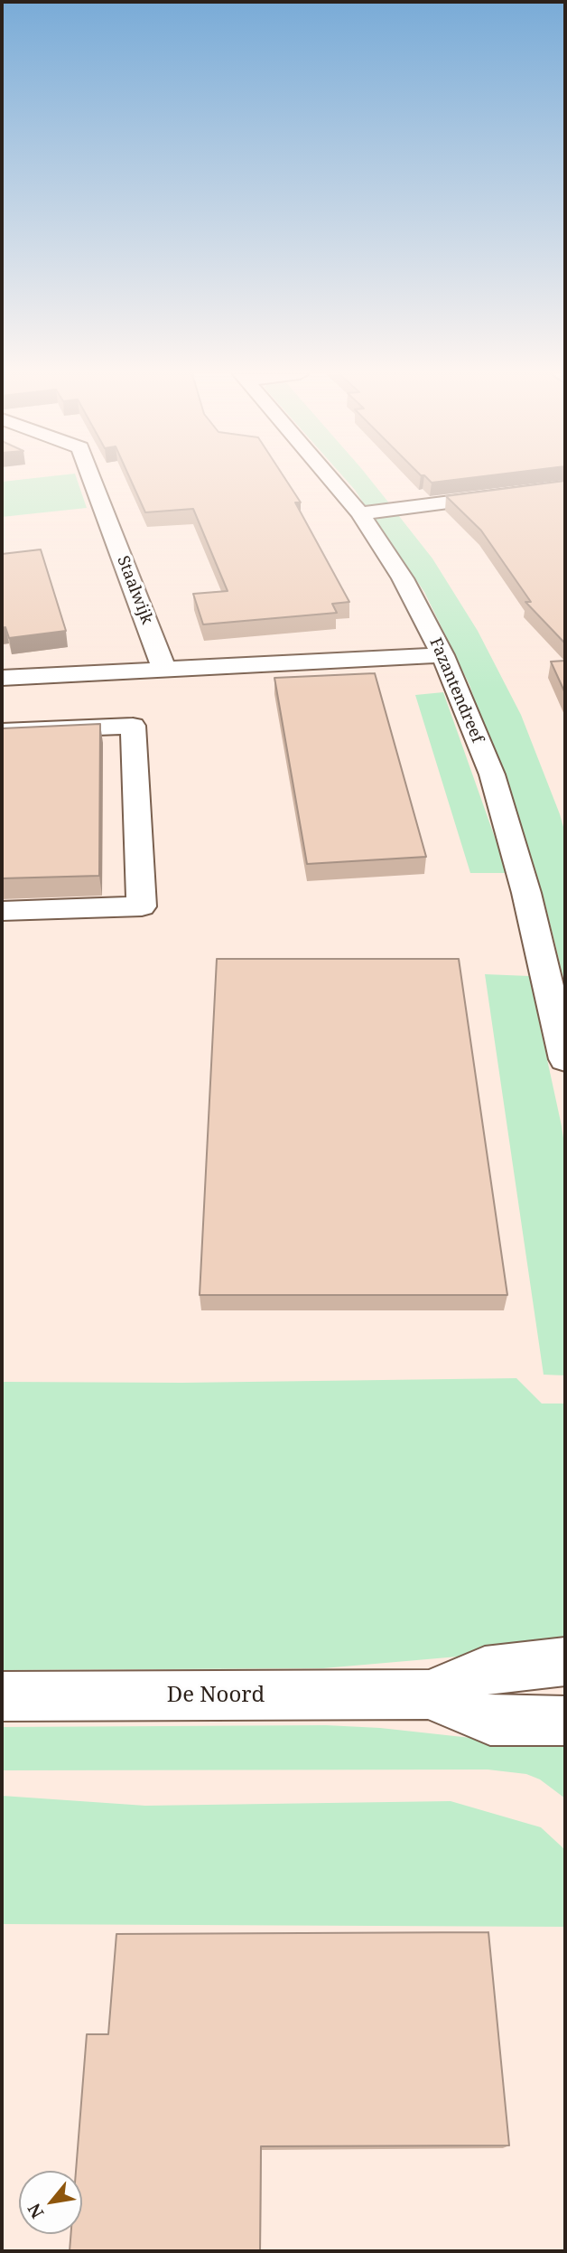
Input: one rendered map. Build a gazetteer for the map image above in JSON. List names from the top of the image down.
{
  "streets": {
    "street": ["Staalwijk", "Fazantendreef", "De Noord"]
  },
  "north": "bottom left"
}
